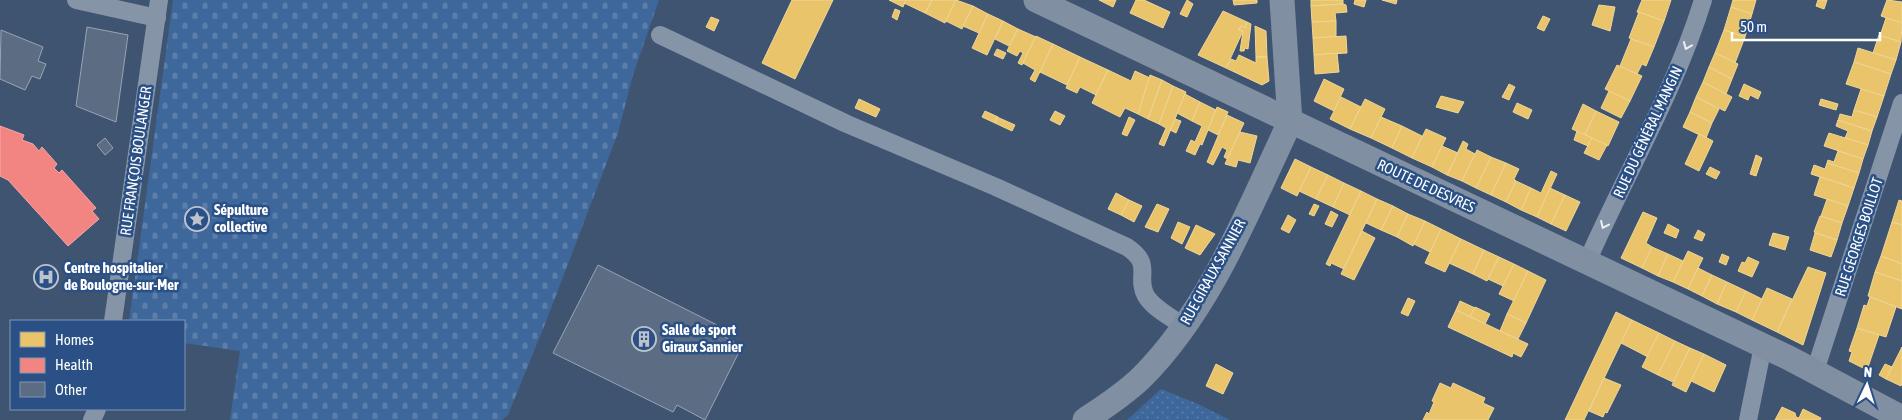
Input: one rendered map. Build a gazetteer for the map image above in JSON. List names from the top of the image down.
{
  "streets": {
    "main road": ["ROUTE DE DESVRES", "RUE GIRAUX SANNIER"],
    "street": ["RUE DU GÉNÉRAL MANGIN", "RUE FRANÇOIS BOULANGER", "RUE GEORGES BOILLOT"]
  },
  "crossings": [
    ["RUE DU GÉNÉRAL MANGIN", "ROUTE DE DESVRES"],
    ["ROUTE DE DESVRES", "RUE GEORGES BOILLOT"],
    ["ROUTE DE DESVRES", "RUE GIRAUX SANNIER"]
  ],
  "one_way": ["RUE DU GÉNÉRAL MANGIN"],
  "places": {
    "place": ["Sépulture collective"],
    "hospital": ["Centre hospitalier de Boulogne-sur-Mer"],
    "building": ["Salle de sport Giraux Sannier"]
  },
  "legend": ["Homes", "Health", "Other"],
  "scale_bar": "50 m",
  "north": "top"
}
